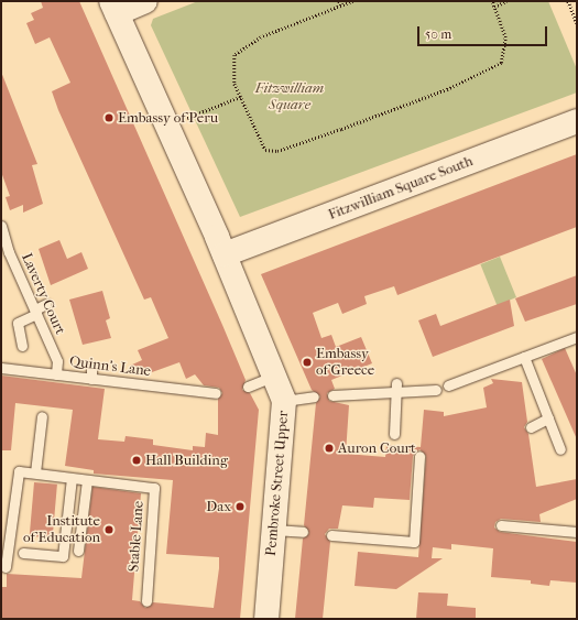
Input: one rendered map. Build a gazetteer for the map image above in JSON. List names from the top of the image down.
{
  "streets": {
    "main road": ["Fitzwilliam Square South", "Pembroke Street Upper"],
    "lane": ["Laverty Court", "Quinn's Lane", "Stable Lane"]
  },
  "crossings": [
    ["Fitzwilliam Square South", "Pembroke Street Upper"],
    ["Laverty Court", "Quinn's Lane"]
  ],
  "parks": ["Fitzwilliam Square"],
  "places": [
    "Embassy of Peru",
    "Embassy of Greece",
    "Auron Court",
    "Hall Building",
    "Dax",
    "Institute of Education"
  ],
  "scale_bar": "50 m"
}
